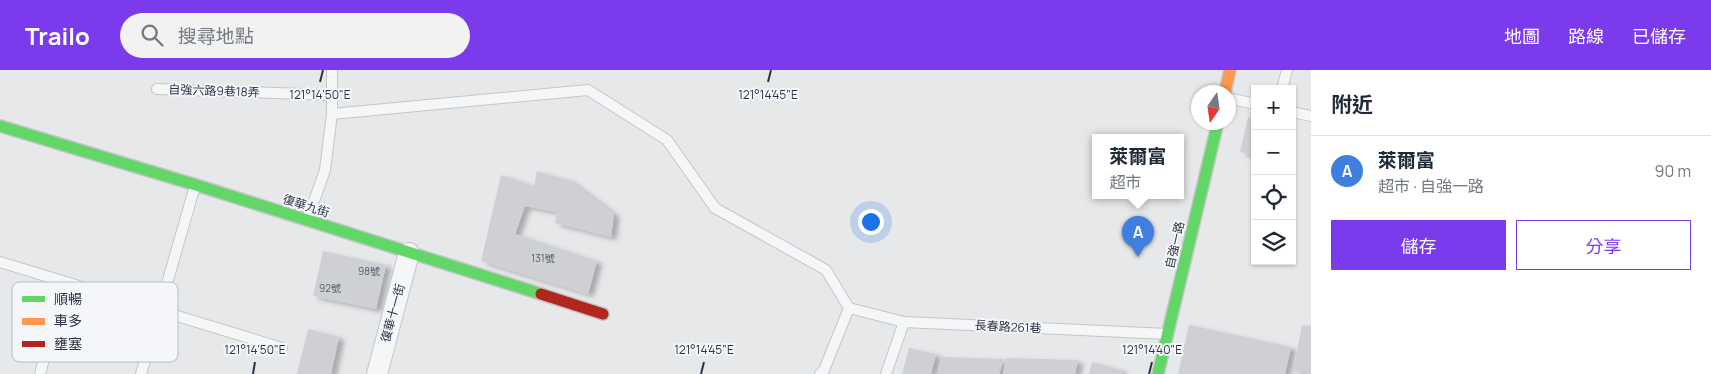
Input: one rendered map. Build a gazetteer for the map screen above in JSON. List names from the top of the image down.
{
  "streets": {
    "street": ["復華九街", "自強一路", "復華十一街"],
    "lane": ["自強六路9巷18弄", "長春路261巷"]
  },
  "crossings": [
    ["復華九街", "復華十一街"],
    ["自強一路", "長春路261巷"]
  ],
  "house_numbers": ["131號", "98號", "92號"],
  "legend": ["順暢", "車多", "壅塞"],
  "north": "bottom",
  "page": {
    "header": "Trailo",
    "search": "搜尋地點",
    "nav": ["地圖", "路線", "已儲存"],
    "heading": "附近",
    "map_buttons": ["+", "−"],
    "popup": ["萊爾富", "超市"],
    "list": [
      {
        "mark": "A",
        "name": "萊爾富",
        "note": "超市 · 自強一路",
        "value": "90 m"
      }
    ],
    "buttons": ["儲存", "分享"],
    "pins": "A"
  },
  "coordinates": ["121°14'50\"E", "121°14'45\"E", "121°14'40\"E"]
}
